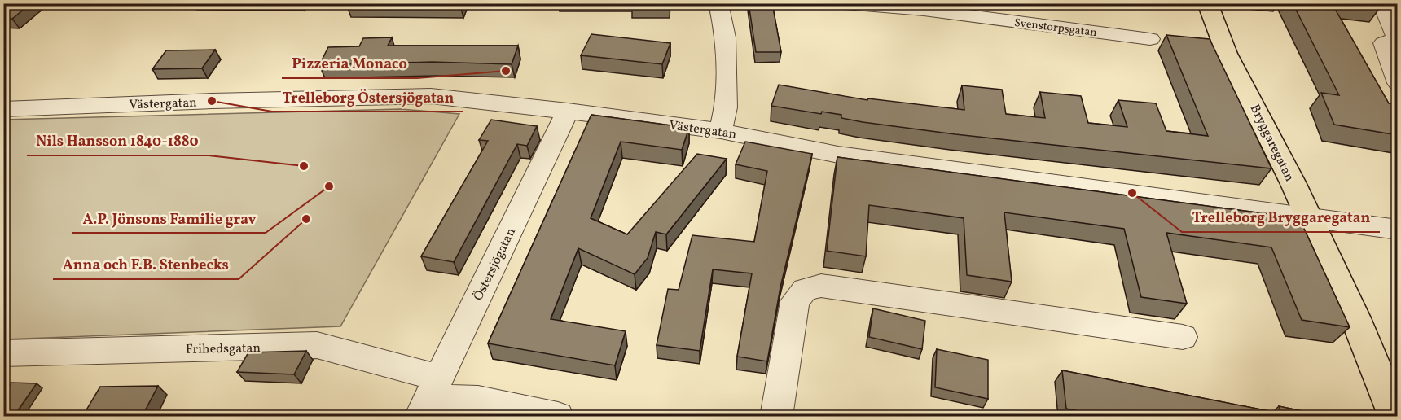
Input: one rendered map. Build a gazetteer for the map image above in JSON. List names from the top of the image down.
{
  "streets": {
    "main road": ["Bryggaregatan"],
    "street": [
      "Svenstorpsgatan",
      "Västergatan",
      "Östersjögatan",
      "Frihedsgatan"
    ]
  },
  "crossings": [
    ["Västergatan", "Bryggaregatan"],
    ["Västergatan", "Östersjögatan"],
    ["Östersjögatan", "Frihedsgatan"]
  ],
  "places": [
    "Pizzeria Monaco",
    "Trelleborg Östersjögatan",
    "Nils Hansson 1840-1880",
    "A.P. Jönsons Familie grav",
    "Trelleborg Bryggaregatan",
    "Anna och F.B. Stenbecks"
  ]
}
